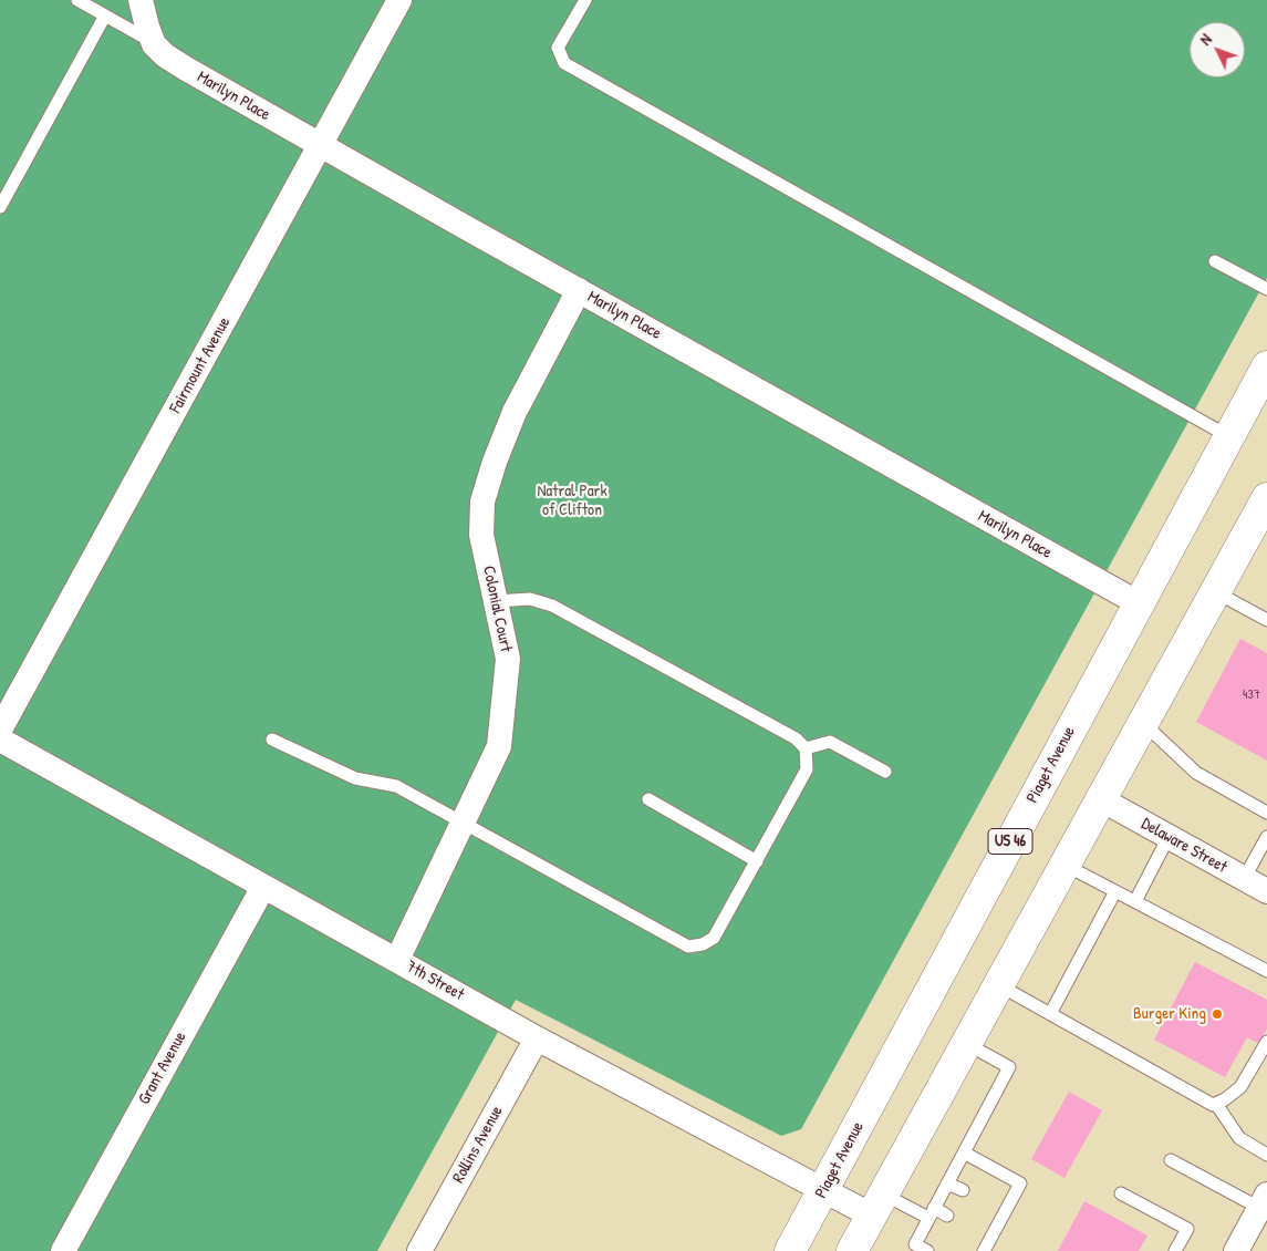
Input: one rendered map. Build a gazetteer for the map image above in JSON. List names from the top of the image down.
{
  "streets": {
    "highway": ["Piaget Avenue", "US 46"],
    "street": [
      "Marilyn Place",
      "Fairmount Avenue",
      "Colonial Court",
      "Delaware Street",
      "7th Street",
      "Grant Avenue",
      "Rollins Avenue"
    ]
  },
  "crossings": [
    ["Marilyn Place", "Fairmount Avenue"],
    ["Marilyn Place", "Colonial Court"],
    ["Marilyn Place", "Piaget Avenue"],
    ["Colonial Court", "7th Street"],
    ["Piaget Avenue", "7th Street"],
    ["7th Street", "Grant Avenue"],
    ["7th Street", "Rollins Avenue"]
  ],
  "parks": ["Natral Park of Clifton"],
  "places": ["Burger King"],
  "house_numbers": ["437"],
  "north": "top left"
}
